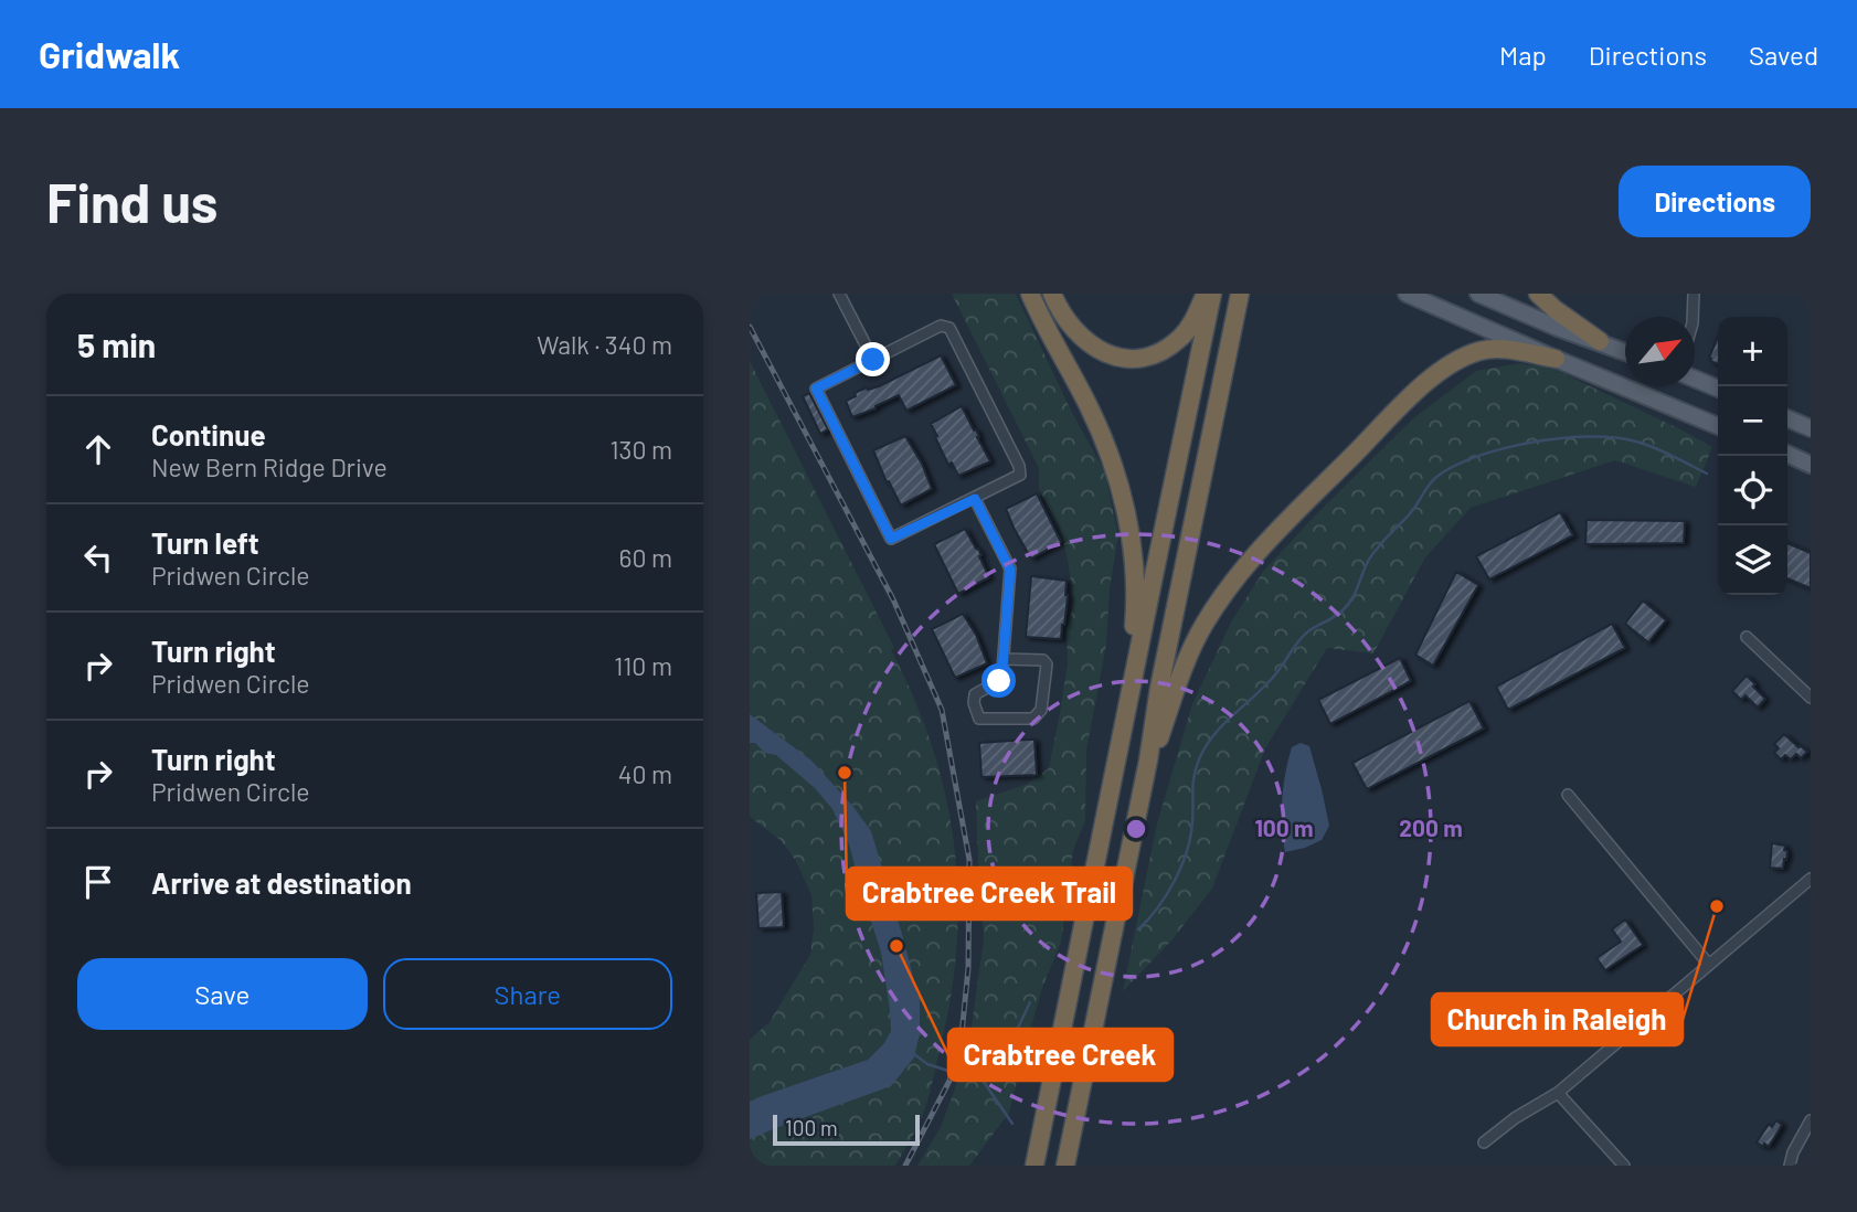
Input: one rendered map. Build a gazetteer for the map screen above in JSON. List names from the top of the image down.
{
  "places": ["Crabtree Creek Trail", "Church in Raleigh", "Crabtree Creek"],
  "scale_bar": "100 m",
  "north": "top right",
  "page": {
    "header": "Gridwalk",
    "nav": ["Map", "Directions", "Saved"],
    "buttons": [
      "Directions",
      ["Save", "Share"]
    ],
    "title": "Find us",
    "heading": ["5 min", "Walk · 340 m"],
    "map_buttons": ["+", "−"],
    "list": [
      ["Continue", "New Bern Ridge Drive", "130 m"],
      ["Turn left", "Pridwen Circle", "60 m"],
      ["Turn right", "Pridwen Circle", "110 m"],
      ["Turn right", "Pridwen Circle", "40 m"],
      "Arrive at destination"
    ],
    "scale": "100 m"
  },
  "rings": ["100 m", "200 m"]
}
